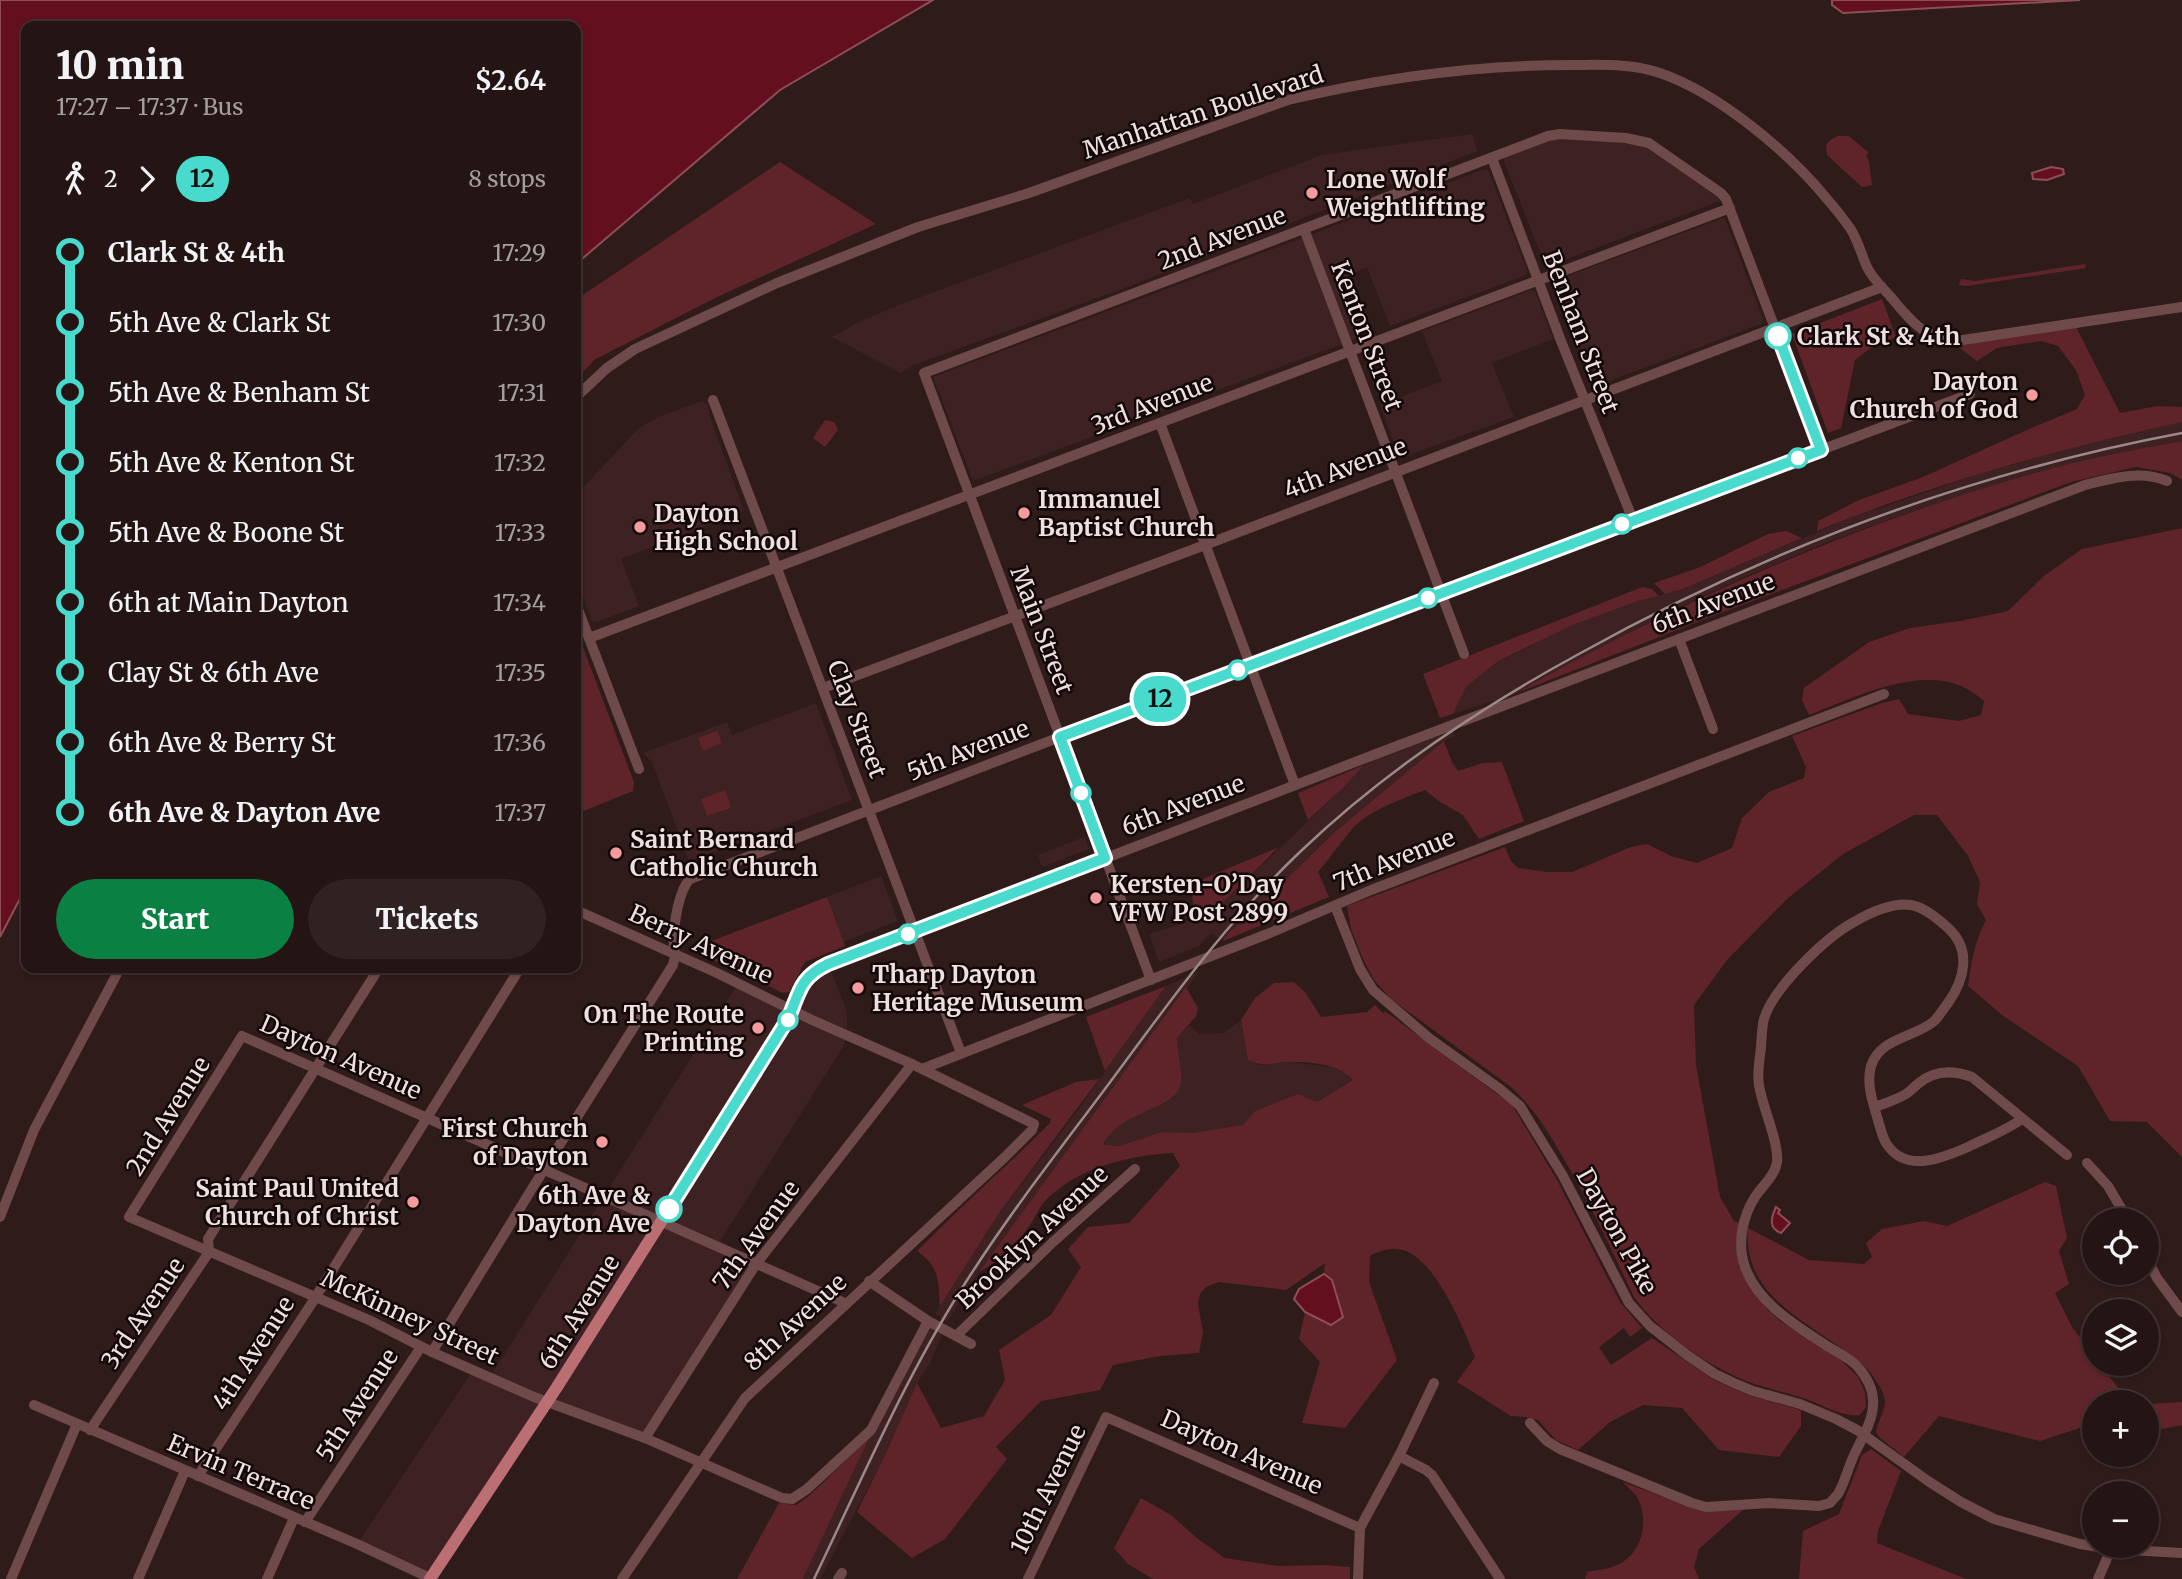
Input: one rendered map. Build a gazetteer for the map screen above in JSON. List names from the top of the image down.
{
  "streets": {
    "main road": ["6th Avenue"],
    "street": [
      "Manhattan Boulevard",
      "2nd Avenue",
      "Benham Street",
      "Kenton Street",
      "3rd Avenue",
      "4th Avenue",
      "Main Street",
      "Clay Street",
      "5th Avenue",
      "7th Avenue",
      "Berry Avenue",
      "Dayton Avenue",
      "Dayton Pike",
      "Brooklyn Avenue",
      "McKinney Street",
      "8th Avenue",
      "Ervin Terrace",
      "10th Avenue"
    ]
  },
  "crossings": [
    ["Manhattan Boulevard", "4th Avenue"],
    ["2nd Avenue", "Benham Street"],
    ["2nd Avenue", "Kenton Street"],
    ["2nd Avenue", "3rd Avenue"],
    ["2nd Avenue", "Main Street"],
    ["2nd Avenue", "Dayton Avenue"],
    ["2nd Avenue", "McKinney Street"],
    ["Benham Street", "3rd Avenue"],
    ["Benham Street", "4th Avenue"],
    ["Benham Street", "5th Avenue"],
    ["Kenton Street", "3rd Avenue"],
    ["Kenton Street", "4th Avenue"],
    ["Kenton Street", "5th Avenue"],
    ["3rd Avenue", "Main Street"],
    ["3rd Avenue", "Clay Street"],
    ["3rd Avenue", "Dayton Avenue"],
    ["3rd Avenue", "McKinney Street"],
    ["3rd Avenue", "Ervin Terrace"],
    ["4th Avenue", "Main Street"],
    ["4th Avenue", "Clay Street"],
    ["4th Avenue", "Dayton Avenue"],
    ["4th Avenue", "McKinney Street"],
    ["4th Avenue", "Ervin Terrace"],
    ["6th Avenue", "Main Street"],
    ["6th Avenue", "Clay Street"],
    ["6th Avenue", "Berry Avenue"],
    ["6th Avenue", "Dayton Avenue"],
    ["6th Avenue", "McKinney Street"],
    ["6th Avenue", "Ervin Terrace"],
    ["Main Street", "5th Avenue"],
    ["Main Street", "7th Avenue"],
    ["Clay Street", "5th Avenue"],
    ["Clay Street", "7th Avenue"],
    ["5th Avenue", "Berry Avenue"],
    ["5th Avenue", "Dayton Avenue"],
    ["5th Avenue", "McKinney Street"],
    ["5th Avenue", "Ervin Terrace"],
    ["7th Avenue", "Berry Avenue"],
    ["7th Avenue", "Dayton Avenue"],
    ["7th Avenue", "Dayton Pike"],
    ["7th Avenue", "McKinney Street"],
    ["Berry Avenue", "8th Avenue"],
    ["Dayton Avenue", "8th Avenue"],
    ["Dayton Avenue", "10th Avenue"],
    ["McKinney Street", "8th Avenue"]
  ],
  "places": [
    "Lone Wolf Weightlifting",
    "Clark St & 4th",
    "Dayton Church of God",
    "Immanuel Baptist Church",
    "Dayton High School",
    "Saint Bernard Catholic Church",
    "Kersten-O’Day VFW Post 2899",
    "Tharp Dayton Heritage Museum",
    "On The Route Printing",
    "First Church of Dayton",
    "Saint Paul United Church of Christ",
    "6th Ave & Dayton Ave"
  ],
  "lines": ["bus line 12"],
  "page": {
    "on_map": "12",
    "heading": ["10 min", "17:27 – 17:37 · Bus", "$2.64"],
    "legs": ["2", "12", "8 stops"],
    "list": [
      {
        "name": "Clark St & 4th",
        "value": "17:29"
      },
      {
        "name": "5th Ave & Clark St",
        "value": "17:30"
      },
      {
        "name": "5th Ave & Benham St",
        "value": "17:31"
      },
      {
        "name": "5th Ave & Kenton St",
        "value": "17:32"
      },
      {
        "name": "5th Ave & Boone St",
        "value": "17:33"
      },
      {
        "name": "6th at Main Dayton",
        "value": "17:34"
      },
      {
        "name": "Clay St & 6th Ave",
        "value": "17:35"
      },
      {
        "name": "6th Ave & Berry St",
        "value": "17:36"
      },
      {
        "name": "6th Ave & Dayton Ave",
        "value": "17:37"
      }
    ],
    "buttons": ["Start", "Tickets"],
    "map_buttons": ["+", "−"]
  }
}
